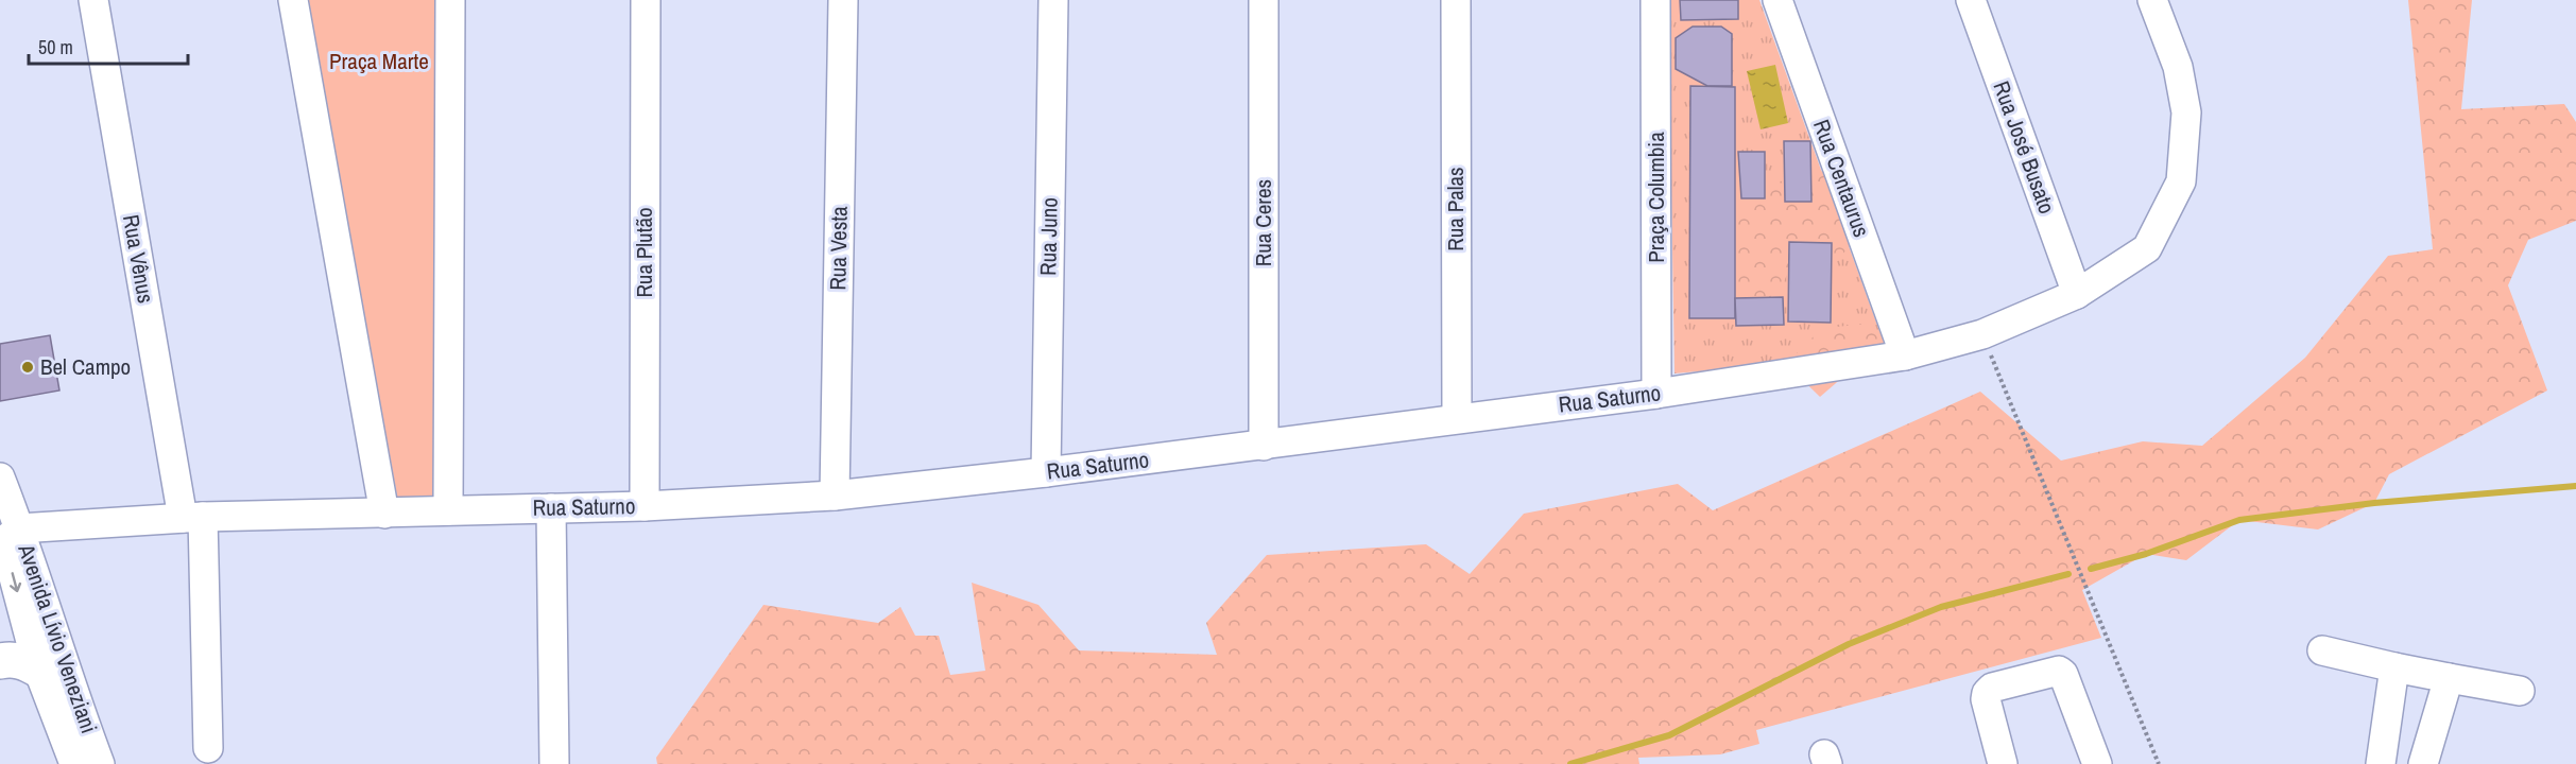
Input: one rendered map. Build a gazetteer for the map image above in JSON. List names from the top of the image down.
{
  "streets": {
    "street": [
      "Rua José Busato",
      "Rua Centaurus",
      "Praça Columbia",
      "Rua Palas",
      "Rua Ceres",
      "Rua Juno",
      "Rua Vesta",
      "Rua Plutão",
      "Rua Vênus",
      "Rua Saturno",
      "Avenida Lívio Veneziani"
    ]
  },
  "crossings": [
    ["Rua José Busato", "Rua Saturno"],
    ["Rua Centaurus", "Rua Saturno"],
    ["Praça Columbia", "Rua Saturno"],
    ["Rua Palas", "Rua Saturno"],
    ["Rua Ceres", "Rua Saturno"],
    ["Rua Juno", "Rua Saturno"],
    ["Rua Vesta", "Rua Saturno"],
    ["Rua Plutão", "Rua Saturno"],
    ["Rua Vênus", "Rua Saturno"],
    ["Rua Saturno", "Avenida Lívio Veneziani"]
  ],
  "parks": ["Praça Marte"],
  "places": ["Bel Campo"],
  "scale_bar": "50 m"
}
